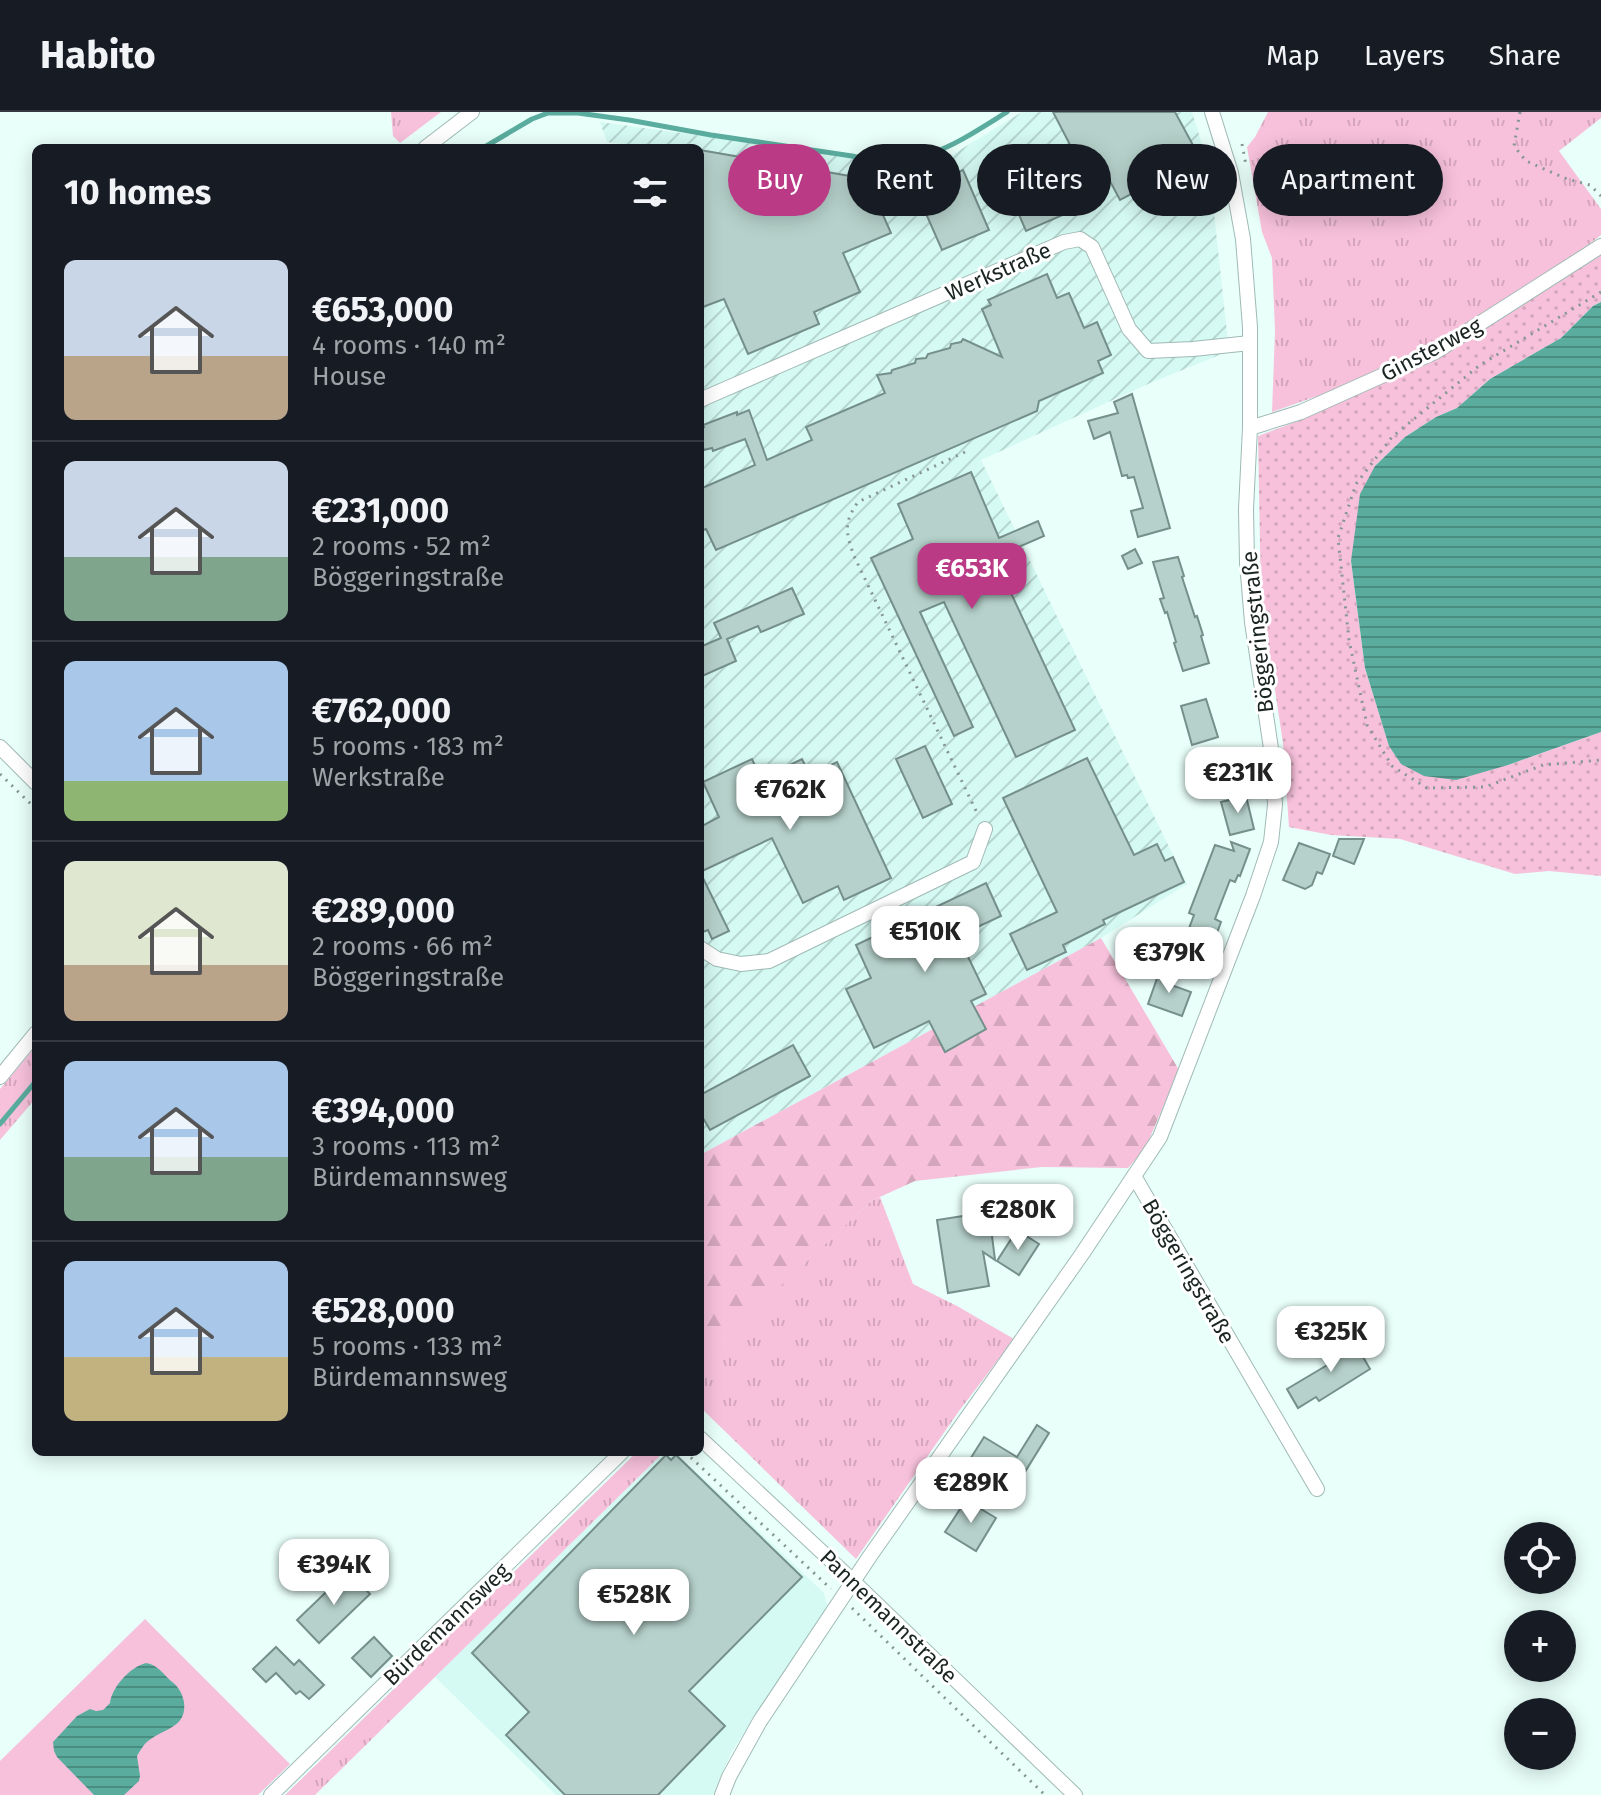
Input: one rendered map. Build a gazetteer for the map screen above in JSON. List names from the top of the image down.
{
  "streets": {
    "street": [
      "Werkstraße",
      "Ginsterweg",
      "Böggeringstraße",
      "Pannemannstraße",
      "Bürdemannsweg"
    ]
  },
  "crossings": [
    ["Werkstraße", "Böggeringstraße"],
    ["Ginsterweg", "Böggeringstraße"],
    ["Böggeringstraße", "Pannemannstraße"]
  ],
  "page": {
    "header": "Habito",
    "nav": ["Map", "Layers", "Share"],
    "chip": [
      "Buy",
      "Rent",
      "Filters",
      "New",
      "Apartment"
    ],
    "heading": "10 homes",
    "list": [
      {
        "name": "€653,000",
        "note": "4 rooms · 140 m² · House"
      },
      {
        "name": "€231,000",
        "note": "2 rooms · 52 m² · Böggeringstraße"
      },
      {
        "name": "€762,000",
        "note": "5 rooms · 183 m² · Werkstraße"
      },
      {
        "name": "€289,000",
        "note": "2 rooms · 66 m² · Böggeringstraße"
      },
      {
        "name": "€394,000",
        "note": "3 rooms · 113 m² · Bürdemannsweg"
      },
      {
        "name": "€528,000",
        "note": "5 rooms · 133 m² · Bürdemannsweg"
      }
    ],
    "price": [
      "€653K",
      "€231K",
      "€762K",
      "€510K",
      "€379K",
      "€280K",
      "€325K",
      "€289K",
      "€394K",
      "€528K"
    ],
    "map_buttons": ["+", "−"]
  }
}
